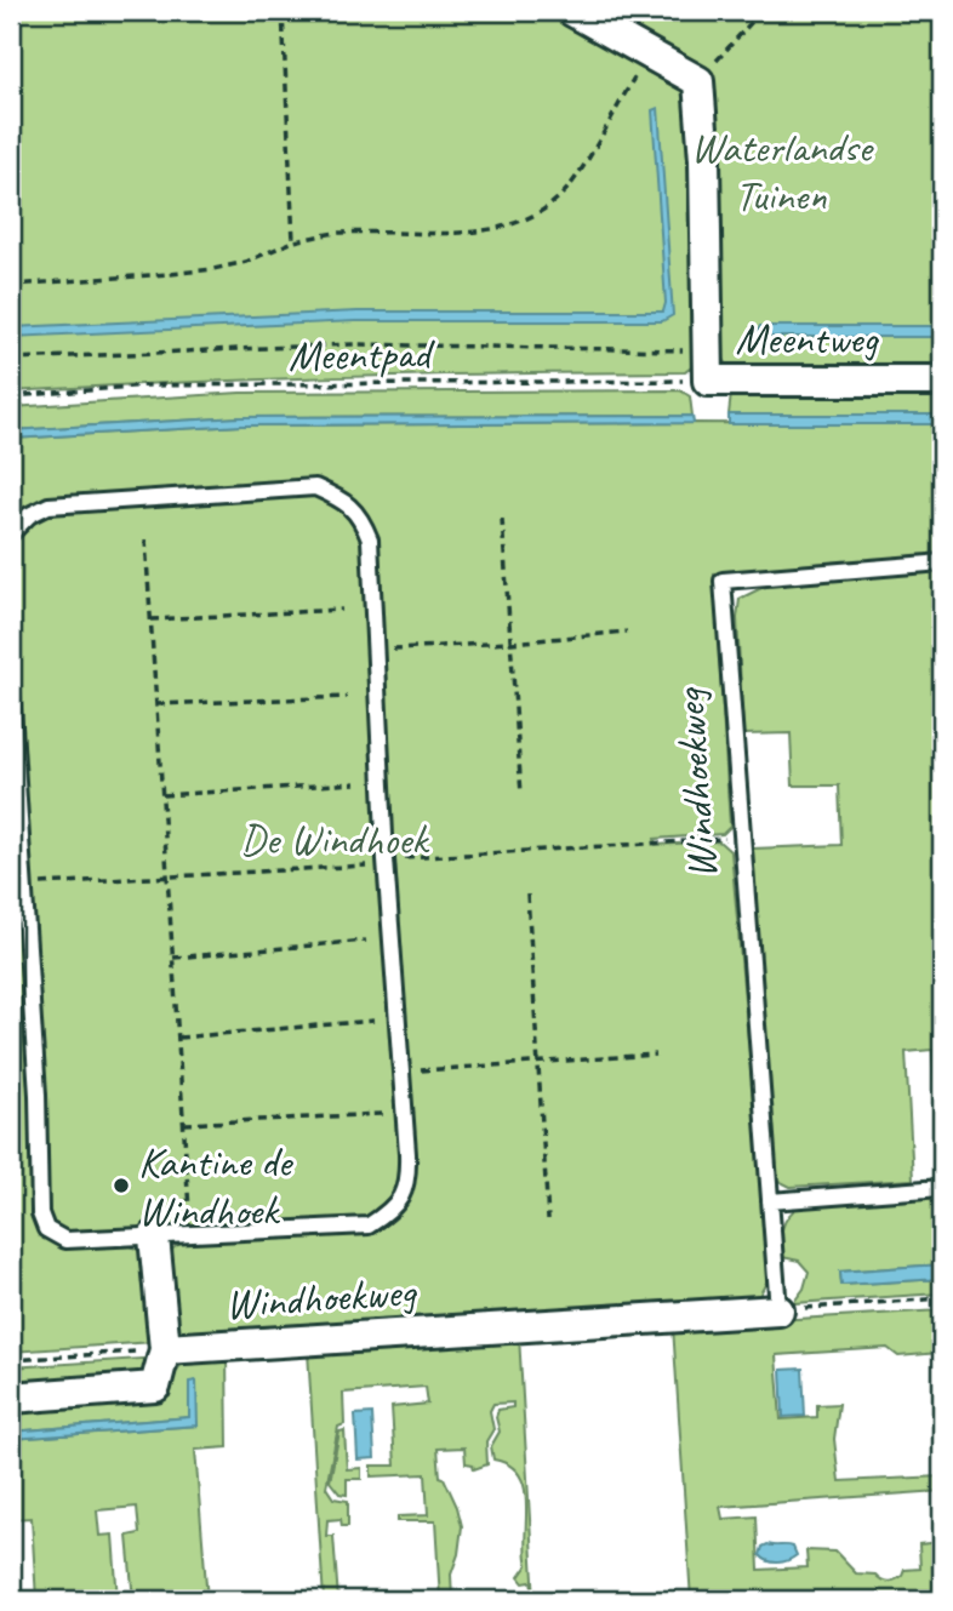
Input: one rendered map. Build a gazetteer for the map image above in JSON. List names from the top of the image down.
{
  "streets": {
    "street": ["Meentweg", "Windhoekweg"],
    "path": ["Meentpad"]
  },
  "crossings": [
    ["Meentweg", "Meentpad"]
  ],
  "parks": ["Waterlandse Tuinen", "De Windhoek"],
  "places": ["Kantine de Windhoek"]
}
